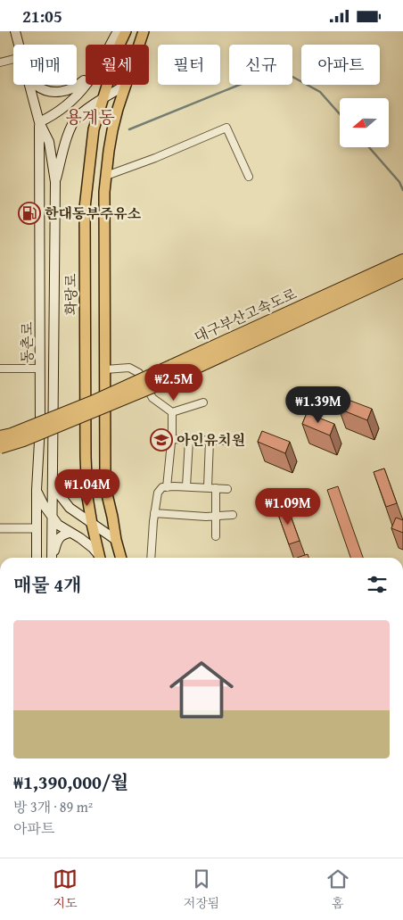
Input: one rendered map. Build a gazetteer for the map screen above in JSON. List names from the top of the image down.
{
  "streets": {
    "highway": ["대구부산고속도로"],
    "main road": ["화랑로", "동촌로"]
  },
  "districts": ["용계동"],
  "places": {
    "fuel station": ["한대동부주유소"],
    "school or university": ["아인유치원"]
  },
  "north": "left",
  "page": {
    "status": "21:05",
    "chip": [
      "매매",
      "월세",
      "필터",
      "신규",
      "아파트"
    ],
    "price": [
      "₩2.5M",
      "₩1.39M",
      "₩1.04M",
      "₩1.09M"
    ],
    "heading": "매물 4개",
    "list": [
      {
        "name": "₩1,390,000/월",
        "note": "방 3개 · 89 m² · 아파트"
      }
    ],
    "tabs": ["지도", "저장됨", "홈"]
  }
}
